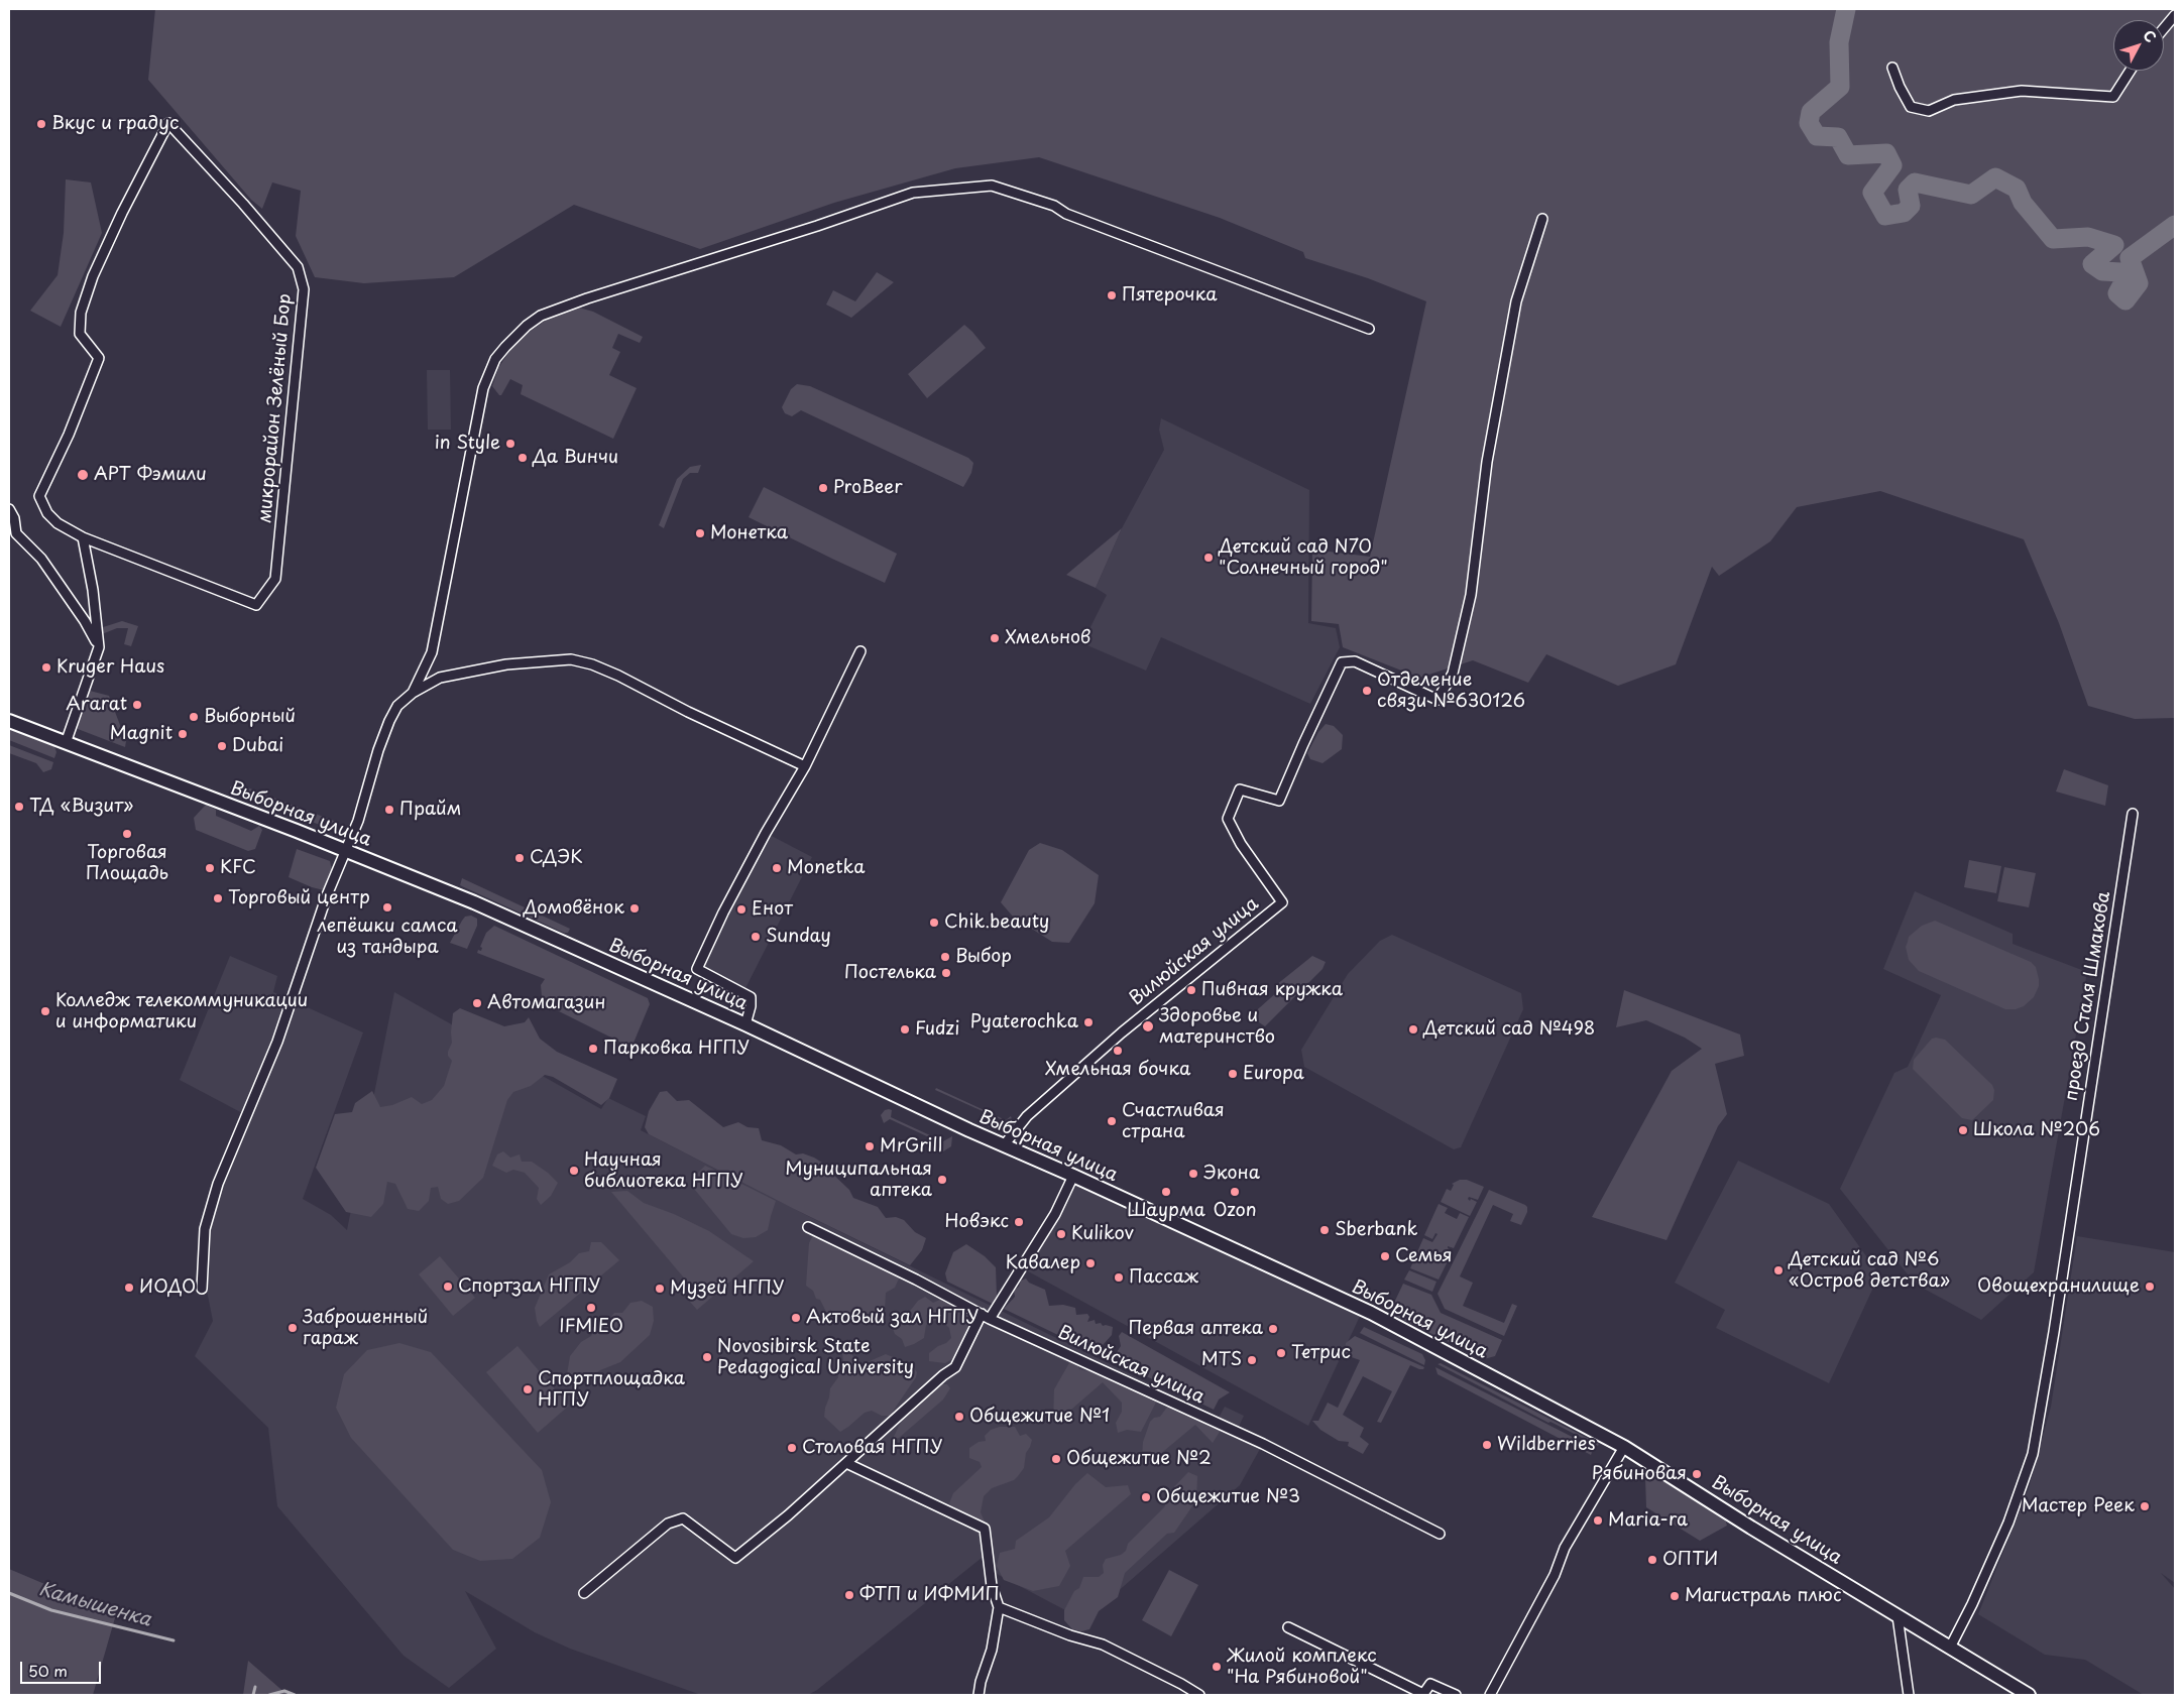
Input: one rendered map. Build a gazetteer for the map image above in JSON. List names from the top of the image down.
{
  "streets": {
    "main road": ["Выборная улица"],
    "street": ["микрорайон Зелёный Бор", "Вилюйская улица", "проезд Сталя Шмакова"]
  },
  "crossings": [
    ["Выборная улица", "Вилюйская улица"],
    ["Выборная улица", "проезд Сталя Шмакова"]
  ],
  "water": ["Камышенка"],
  "places": [
    "Вкус и градус",
    "Пятерочка",
    "in Style",
    "Да Винчи",
    "АРТ Фэмили",
    "ProBeer",
    "Монетка",
    "Детский сад N70 \"Солнечный город\"",
    "Хмельнов",
    "Kruger Haus",
    "Отделение связи №630126",
    "Ararat",
    "Выборный",
    "Magnit",
    "Dubai",
    "ТД «Визит»",
    "Прайм",
    "Торговая Площадь",
    "СДЭК",
    "KFC",
    "Monetka",
    "Торговый центр",
    "лепёшки самса из тандыра",
    "Домовёнок",
    "Енот",
    "Chik.beauty",
    "Sunday",
    "Выбор",
    "Постелька",
    "Пивная кружка",
    "Автомагазин",
    "Колледж телекоммуникации и информатики",
    "Pyaterochka",
    "Здоровье и материнство",
    "Fudzi",
    "Детский сад №498",
    "Парковка НГПУ",
    "Хмельная бочка",
    "Europa",
    "Счастливая страна",
    "Школа №206",
    "MrGrill",
    "Научная библиотека НГПУ",
    "Экона",
    "Муниципальная аптека",
    "Шаурма",
    "Ozon",
    "Новэкс",
    "Sberbank",
    "Kulikov",
    "Семья",
    "Кавалер",
    "Детский сад №6 «Остров детства»",
    "Пассаж",
    "Спортзал НГПУ",
    "Овощехранилище",
    "ИОДО",
    "Музей НГПУ",
    "IFMIEO",
    "Актовый зал НГПУ",
    "Заброшенный гараж",
    "Первая аптека",
    "Тетрис",
    "Novosibirsk State Pedagogical University",
    "MTS",
    "Спортплощадка НГПУ",
    "Общежитие №1",
    "Wildberries",
    "Столовая НГПУ",
    "Общежитие №2",
    "Рябиновая",
    "Общежитие №3",
    "Мастер Реек",
    "Maria-ra",
    "ОПТИ",
    "ФТП и ИФМИП",
    "Магистраль плюс",
    "Жилой комплекс \"На Рябиновой\""
  ],
  "scale_bar": "50 m",
  "north": "top right"
}
